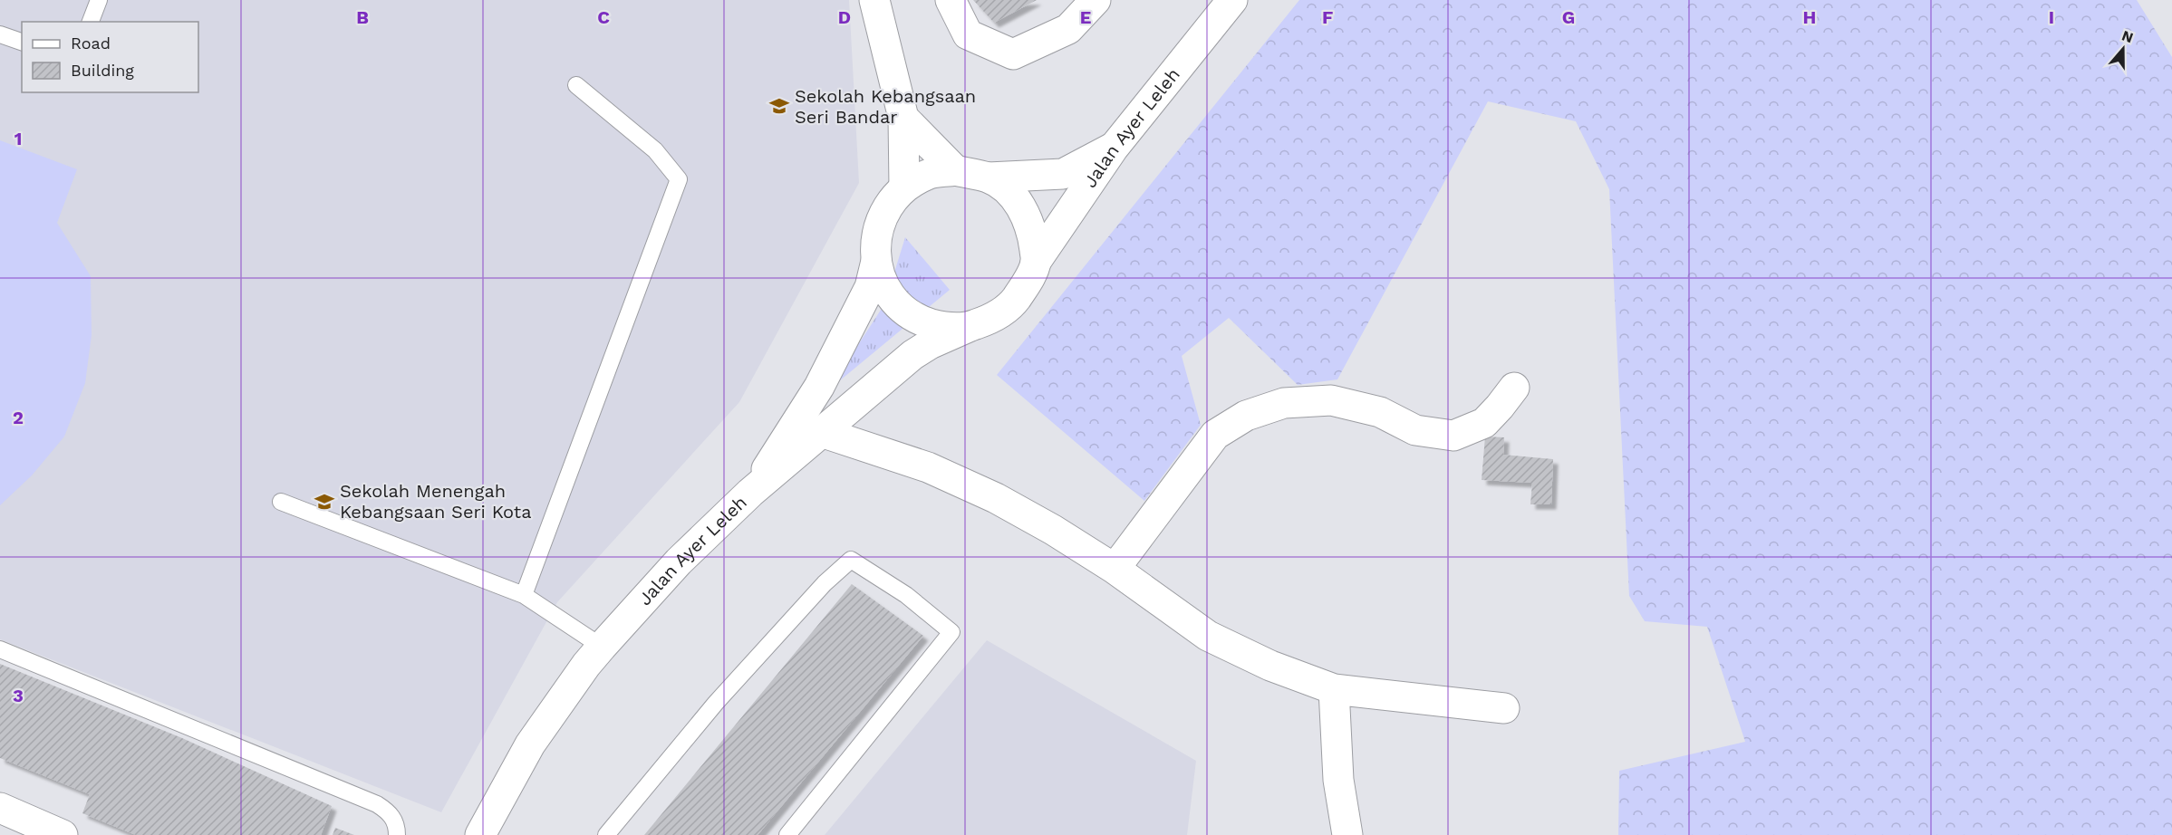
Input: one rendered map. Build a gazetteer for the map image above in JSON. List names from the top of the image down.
{
  "streets": {
    "main road": ["Jalan Ayer Leleh"]
  },
  "places": {
    "school or university": ["Sekolah Kebangsaan Seri Bandar", "Sekolah Menengah Kebangsaan Seri Kota"]
  },
  "legend": ["Road", "Building"],
  "north": "top",
  "grid": {
    "columns": [
      "B",
      "C",
      "D",
      "E",
      "F",
      "G",
      "H",
      "I"
    ],
    "rows": ["1", "2", "3"]
  }
}
